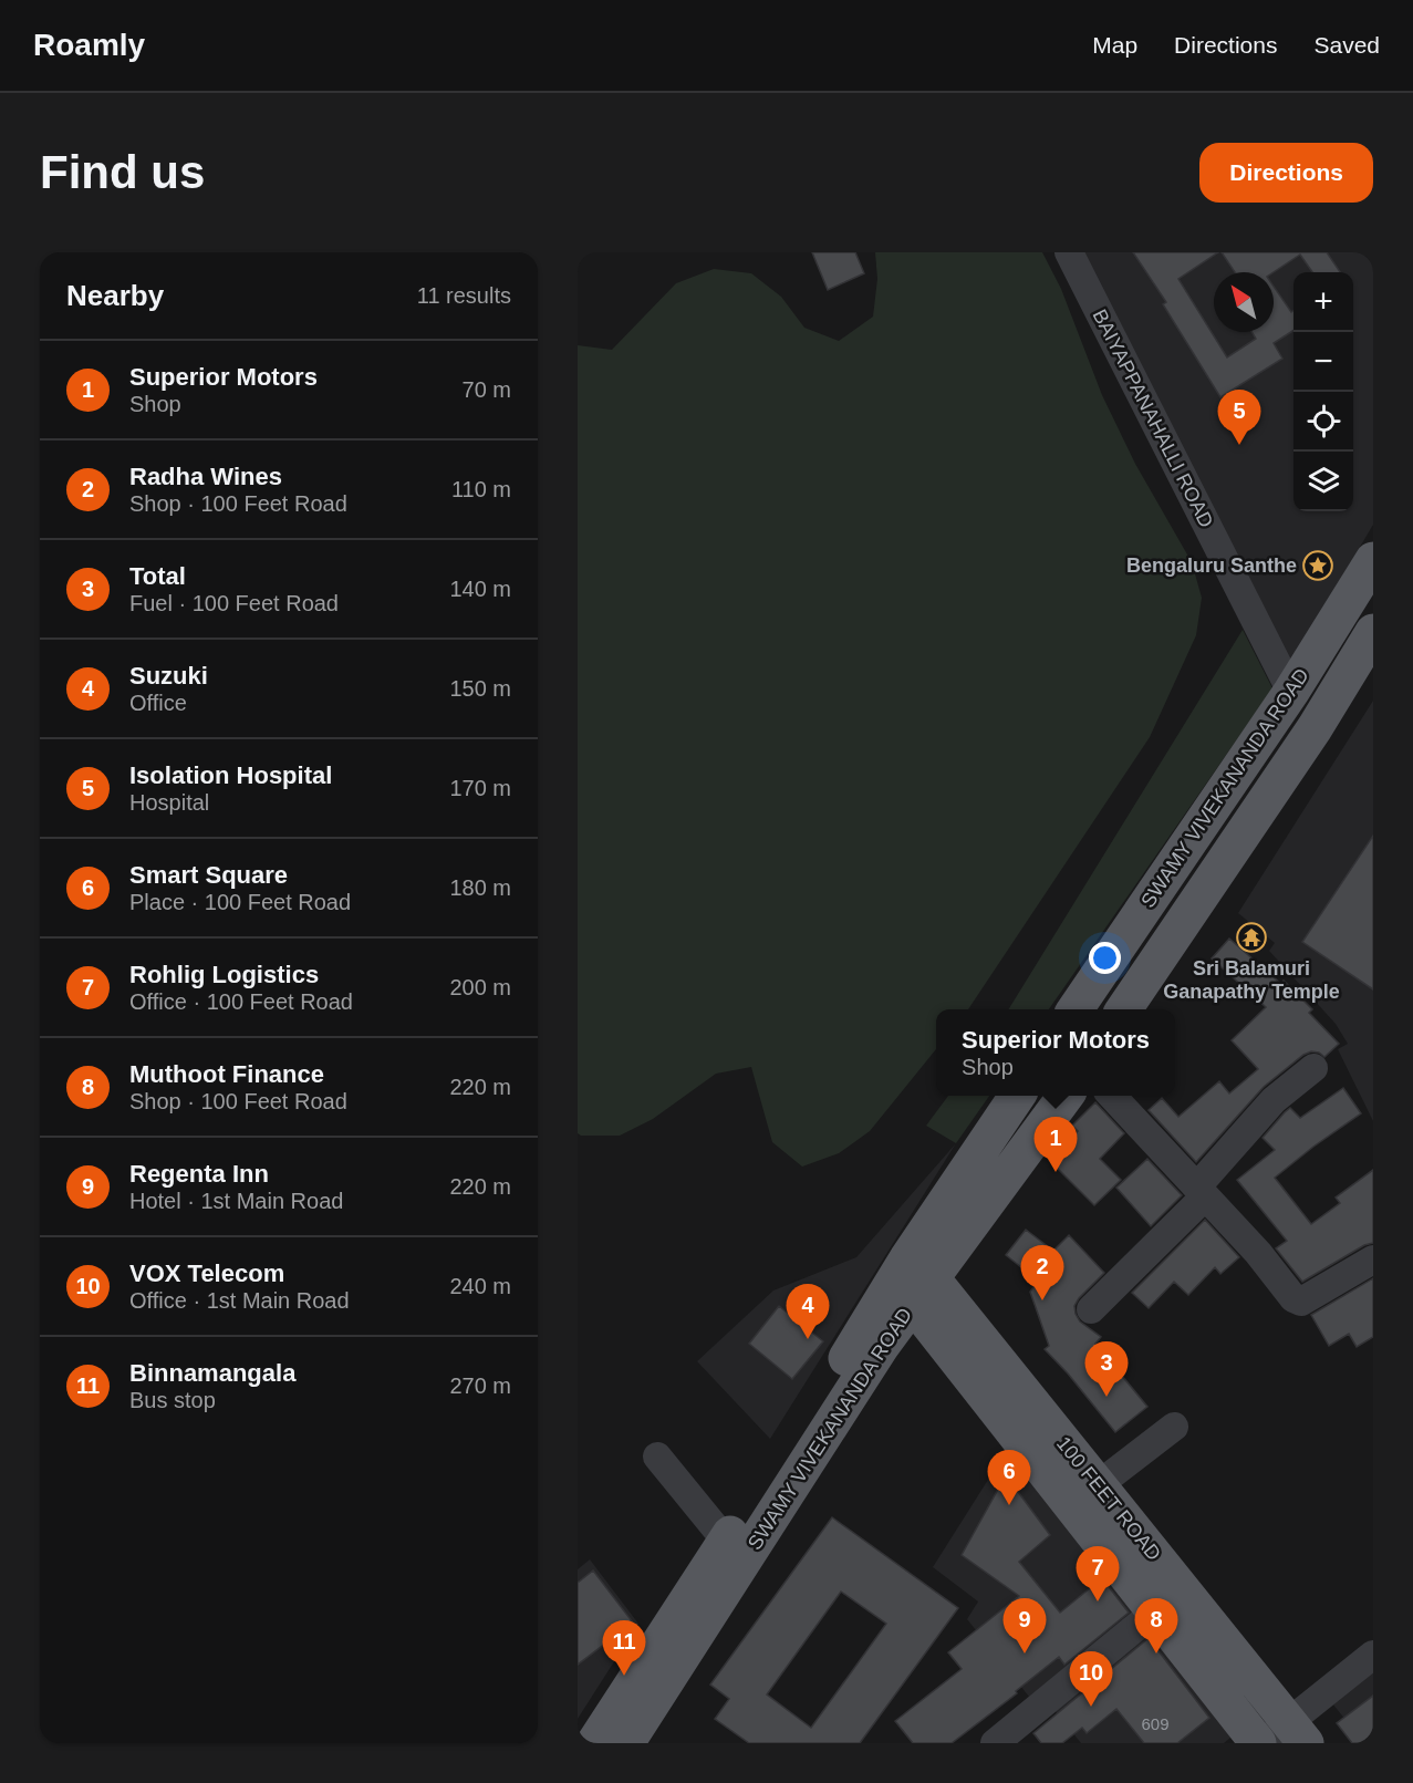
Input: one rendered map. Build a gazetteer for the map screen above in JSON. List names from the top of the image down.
{
  "streets": {
    "main road": ["SWAMY VIVEKANANDA ROAD", "100 FEET ROAD"],
    "street": ["BAIYAPPANAHALLI ROAD"]
  },
  "crossings": [
    ["BAIYAPPANAHALLI ROAD", "SWAMY VIVEKANANDA ROAD"],
    ["SWAMY VIVEKANANDA ROAD", "100 FEET ROAD"]
  ],
  "places": {
    "place": ["Bengaluru Santhe"],
    "temple": ["Sri Balamuri Ganapathy Temple"]
  },
  "house_numbers": ["609"],
  "north": "top left",
  "page": {
    "header": "Roamly",
    "nav": ["Map", "Directions", "Saved"],
    "buttons": "Directions",
    "title": "Find us",
    "heading": ["Nearby", "11 results"],
    "map_buttons": ["+", "−"],
    "list": [
      {
        "mark": "1",
        "name": "Superior Motors",
        "note": "Shop",
        "value": "70 m"
      },
      {
        "mark": "2",
        "name": "Radha Wines",
        "note": "Shop · 100 Feet Road",
        "value": "110 m"
      },
      {
        "mark": "3",
        "name": "Total",
        "note": "Fuel · 100 Feet Road",
        "value": "140 m"
      },
      {
        "mark": "4",
        "name": "Suzuki",
        "note": "Office",
        "value": "150 m"
      },
      {
        "mark": "5",
        "name": "Isolation Hospital",
        "note": "Hospital",
        "value": "170 m"
      },
      {
        "mark": "6",
        "name": "Smart Square",
        "note": "Place · 100 Feet Road",
        "value": "180 m"
      },
      {
        "mark": "7",
        "name": "Rohlig Logistics",
        "note": "Office · 100 Feet Road",
        "value": "200 m"
      },
      {
        "mark": "8",
        "name": "Muthoot Finance",
        "note": "Shop · 100 Feet Road",
        "value": "220 m"
      },
      {
        "mark": "9",
        "name": "Regenta Inn",
        "note": "Hotel · 1st Main Road",
        "value": "220 m"
      },
      {
        "mark": "10",
        "name": "VOX Telecom",
        "note": "Office · 1st Main Road",
        "value": "240 m"
      },
      {
        "mark": "11",
        "name": "Binnamangala",
        "note": "Bus stop",
        "value": "270 m"
      }
    ],
    "pins": [
      "5",
      "1",
      "2",
      "4",
      "3",
      "6",
      "7",
      "8",
      "9",
      "11",
      "10"
    ],
    "popup": ["Superior Motors", "Shop"]
  }
}
